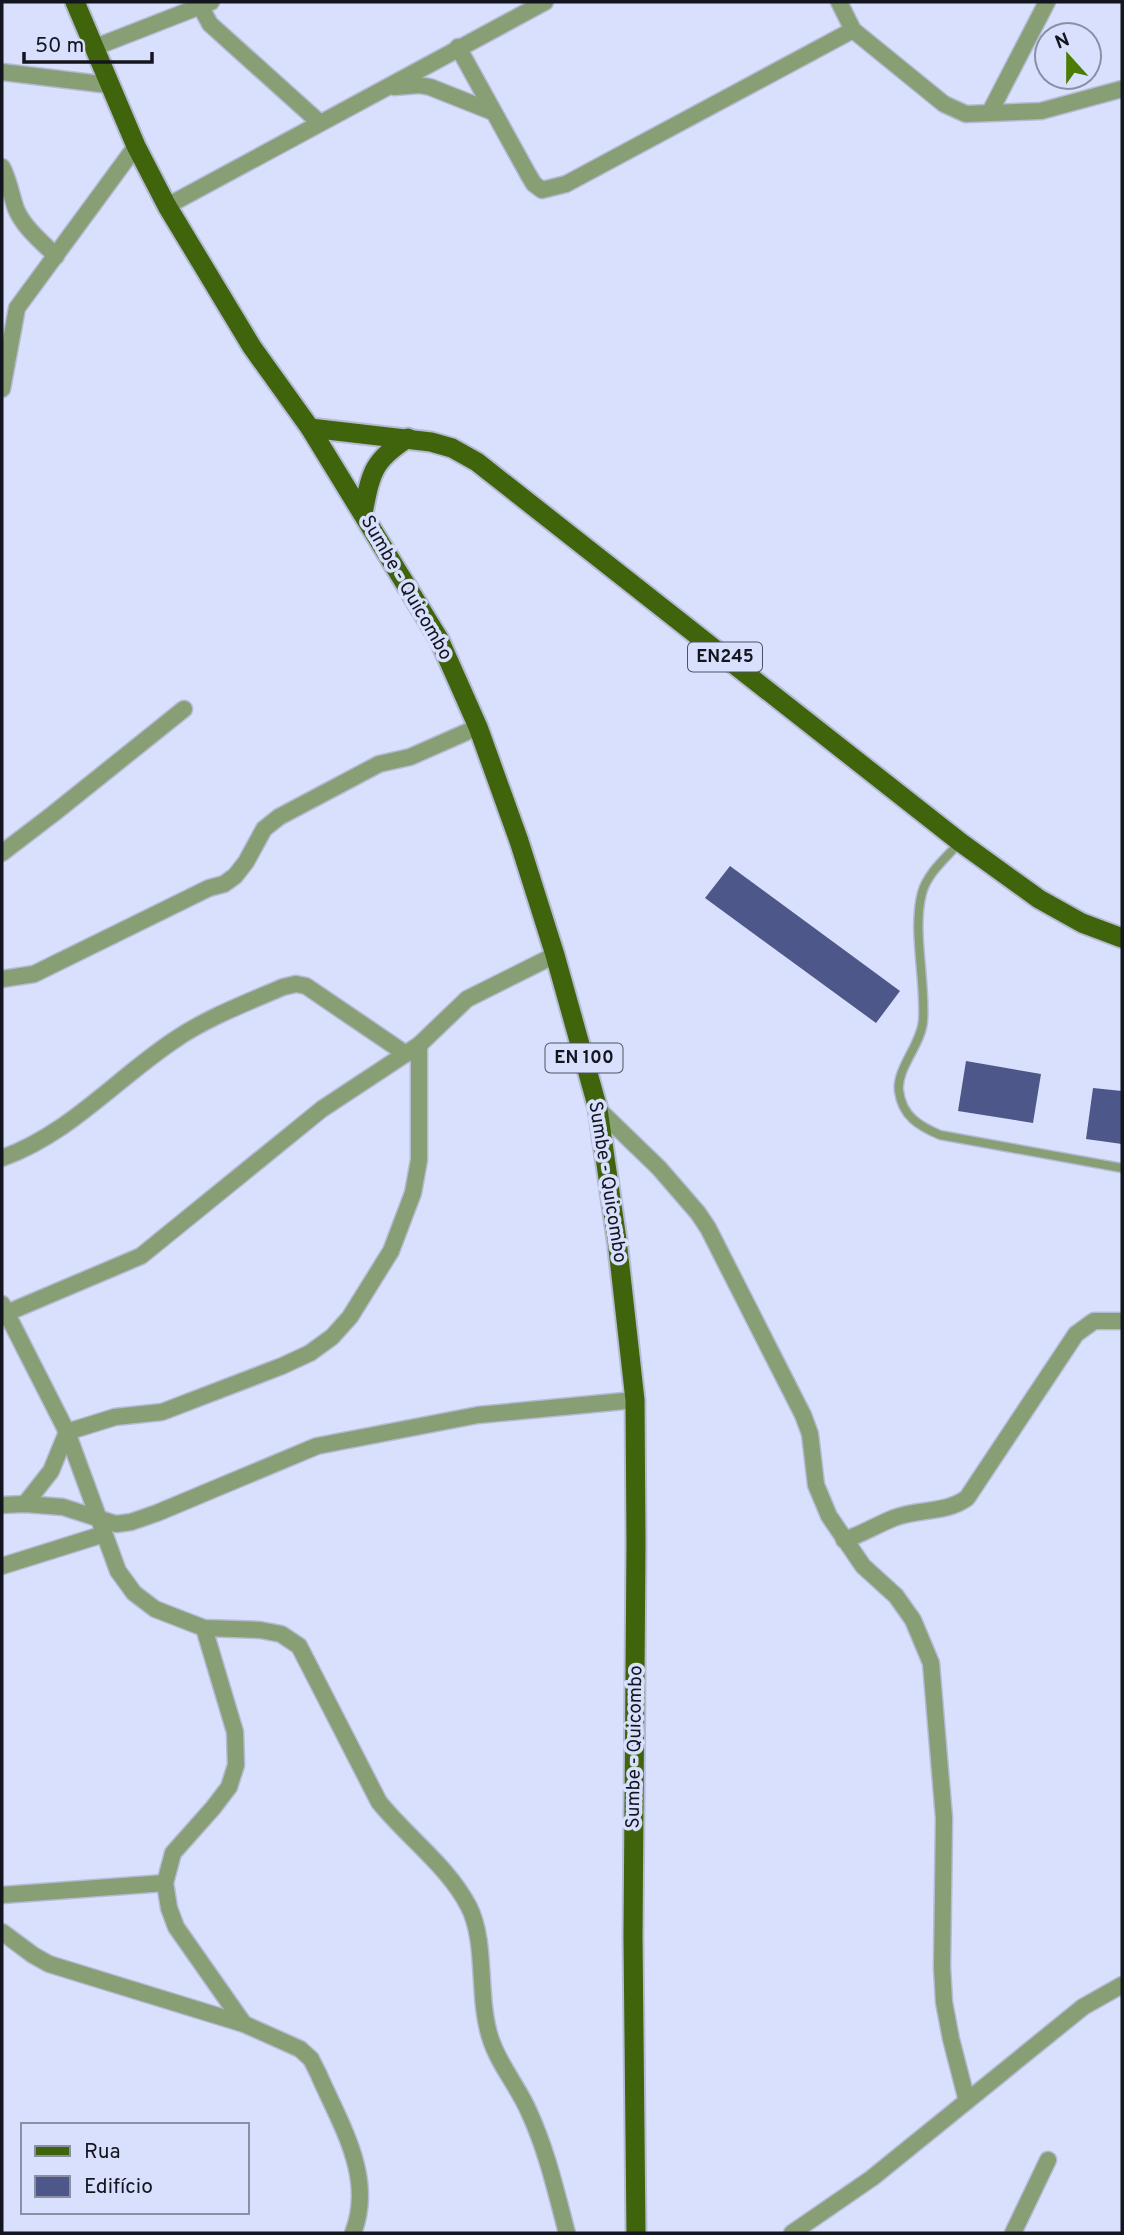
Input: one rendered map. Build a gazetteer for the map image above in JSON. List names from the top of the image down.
{
  "streets": {
    "main road": ["Sumbe - Quicombo", "EN245", "EN 100"]
  },
  "crossings": [
    ["Sumbe - Quicombo", "EN245"]
  ],
  "legend": ["Rua", "Edifício"],
  "scale_bar": "50 m",
  "north": "top"
}
